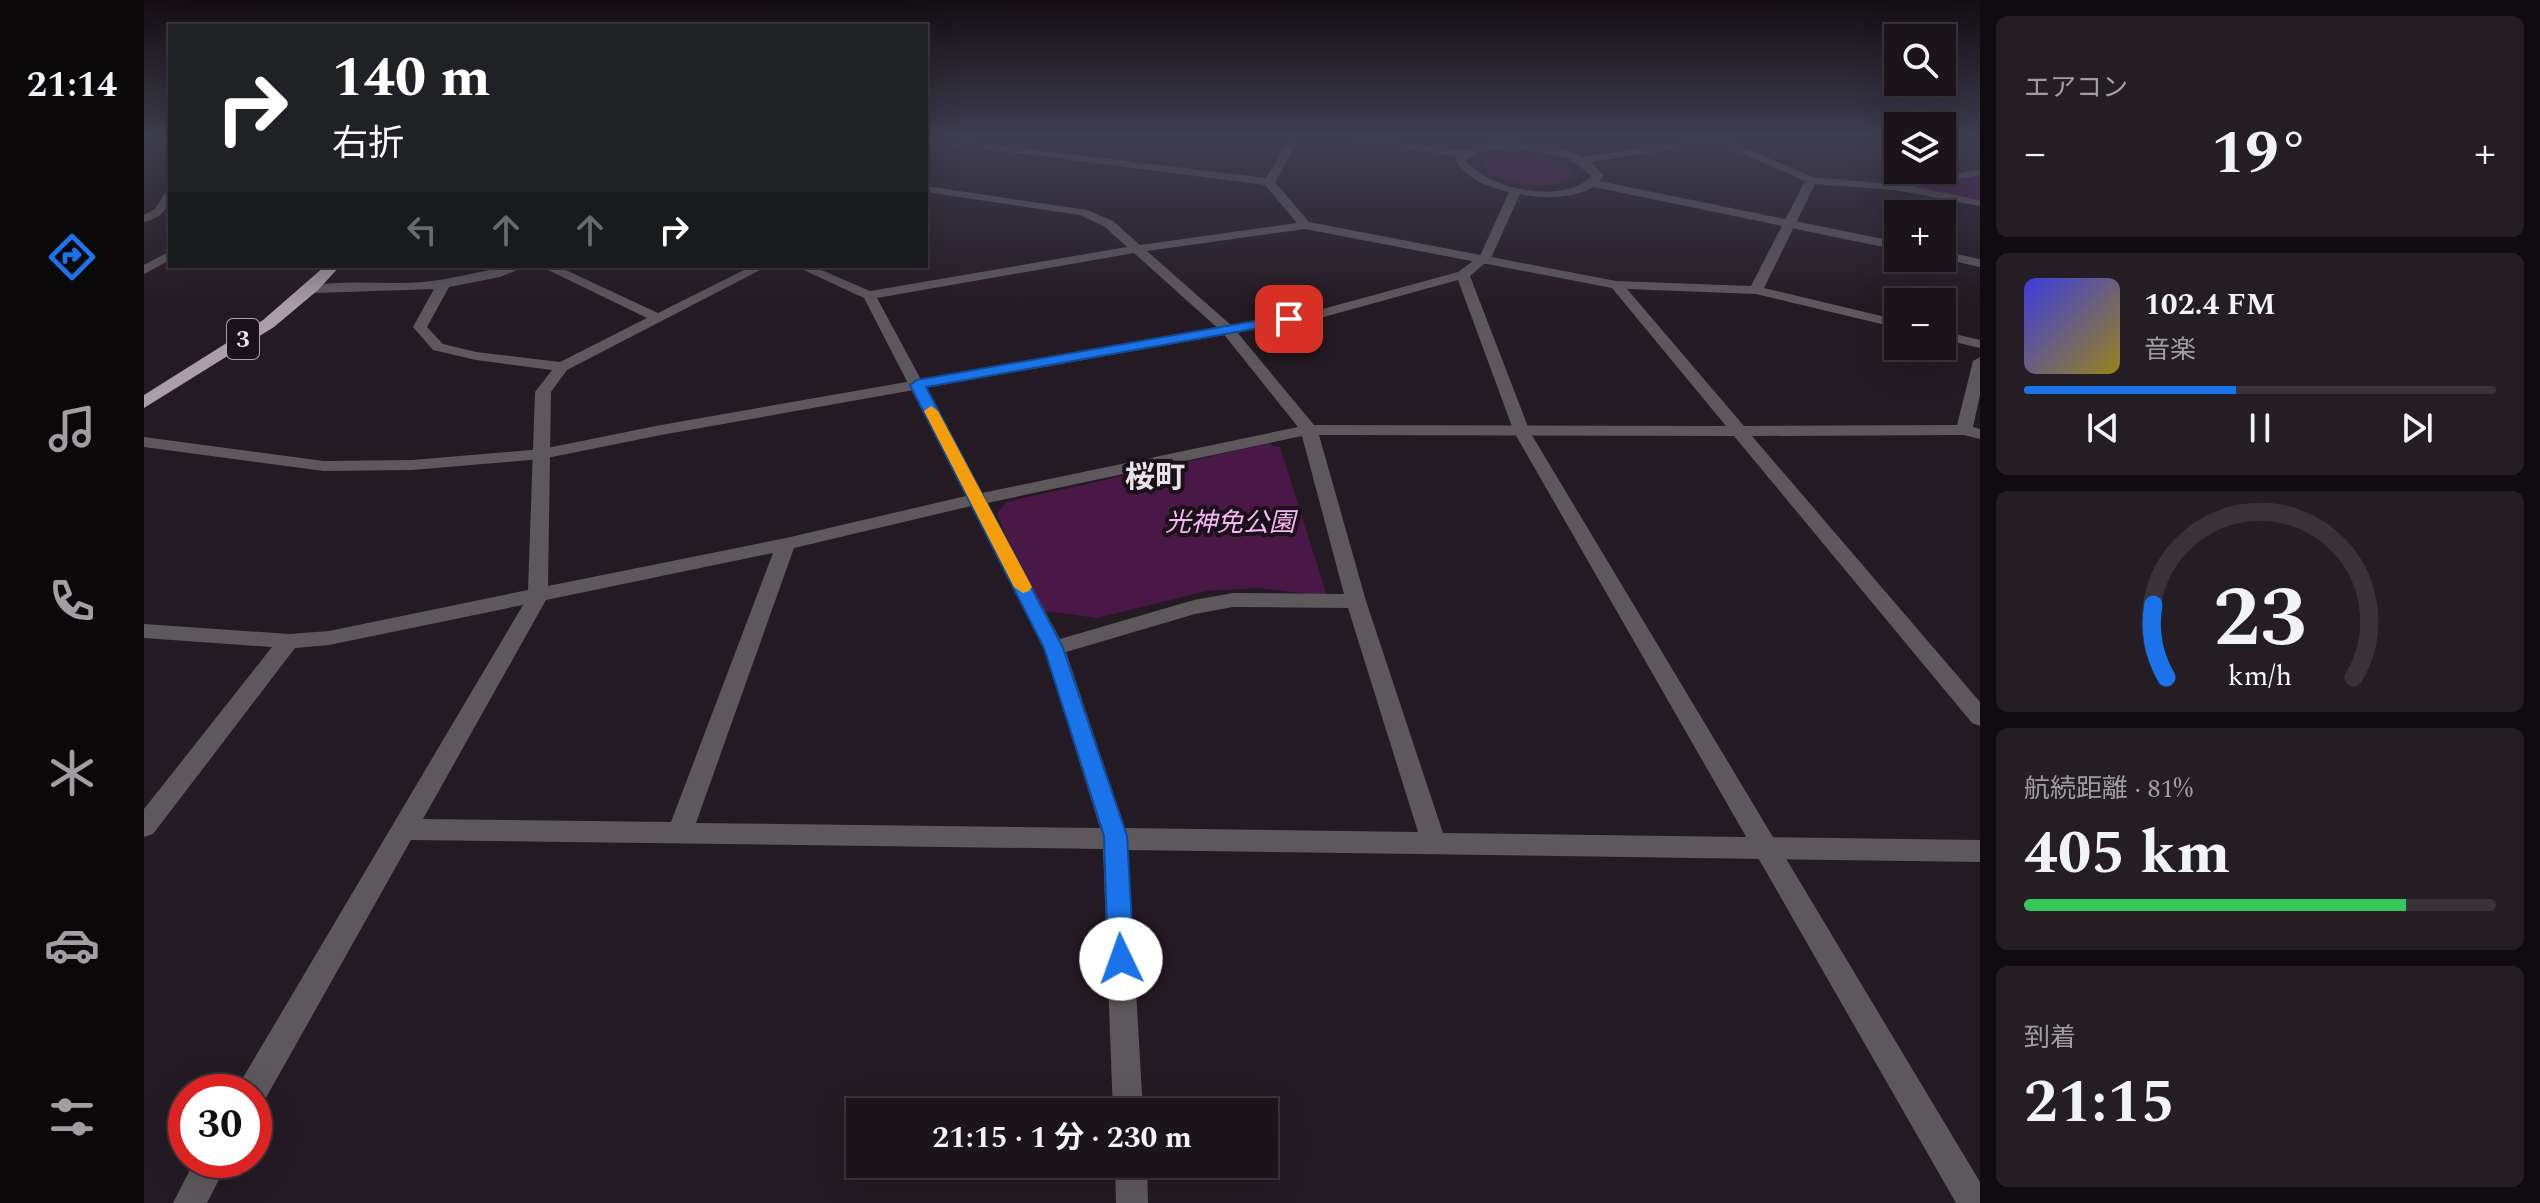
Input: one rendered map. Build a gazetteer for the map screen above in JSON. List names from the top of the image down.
{
  "streets": {
    "highway": ["3"]
  },
  "districts": ["桜町"],
  "parks": ["光神免公園"],
  "page": {
    "tabs": "21:14",
    "tile": [
      "エアコン",
      ["航続距離 · 81%", "405 km"],
      ["到着", "21:15"]
    ],
    "map_buttons": ["+", "−"],
    "turn": ["140 m", "右折"],
    "heat": ["−", "19°", "+"],
    "song": ["102.4 FM", "音楽"],
    "limit": "30",
    "trip": "21:15 · 1 分 · 230 m",
    "gauge": ["23", "km/h"]
  }
}
